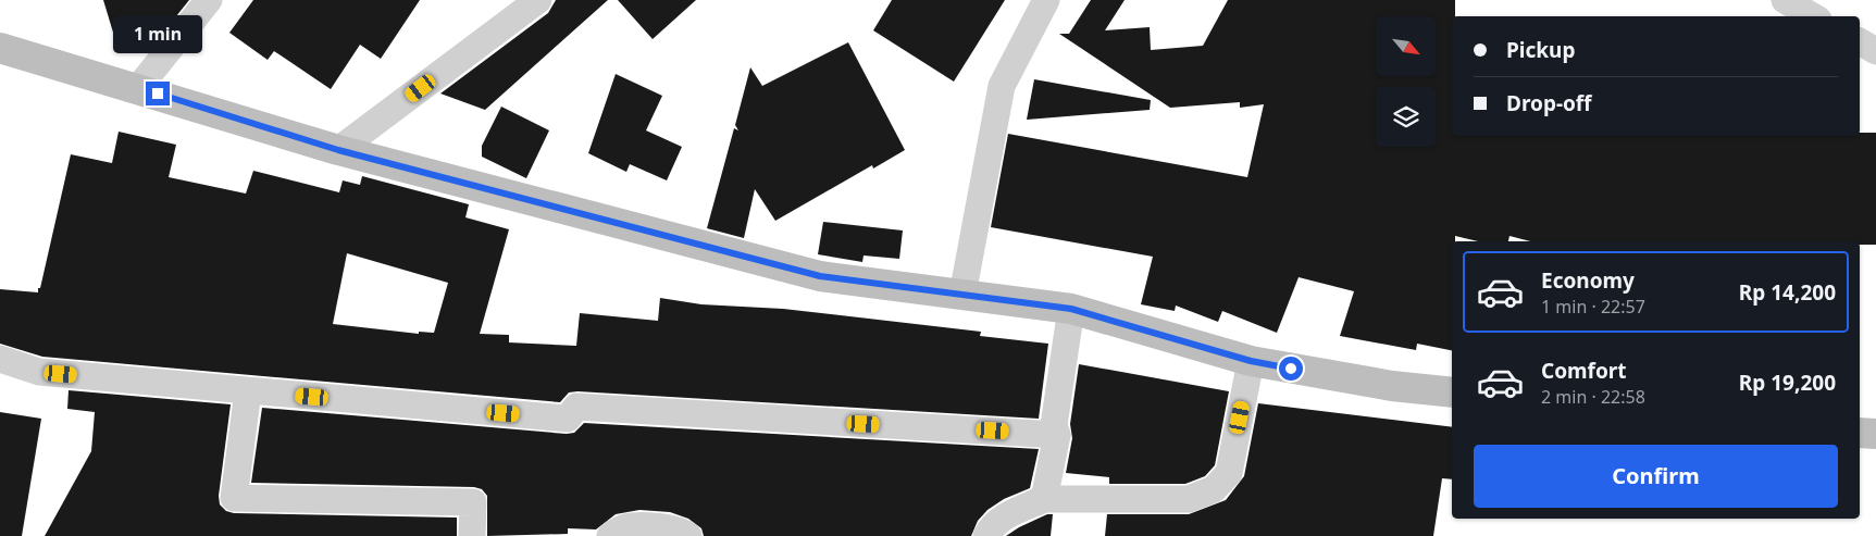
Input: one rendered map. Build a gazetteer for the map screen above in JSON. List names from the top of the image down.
{
  "north": "bottom right",
  "page": {
    "bubble": "1 min",
    "banner": ["Pickup", "Drop-off"],
    "list": [
      {
        "name": "Economy",
        "note": "1 min · 22:57",
        "value": "Rp 14,200"
      },
      {
        "name": "Comfort",
        "note": "2 min · 22:58",
        "value": "Rp 19,200"
      }
    ],
    "buttons": "Confirm"
  }
}
